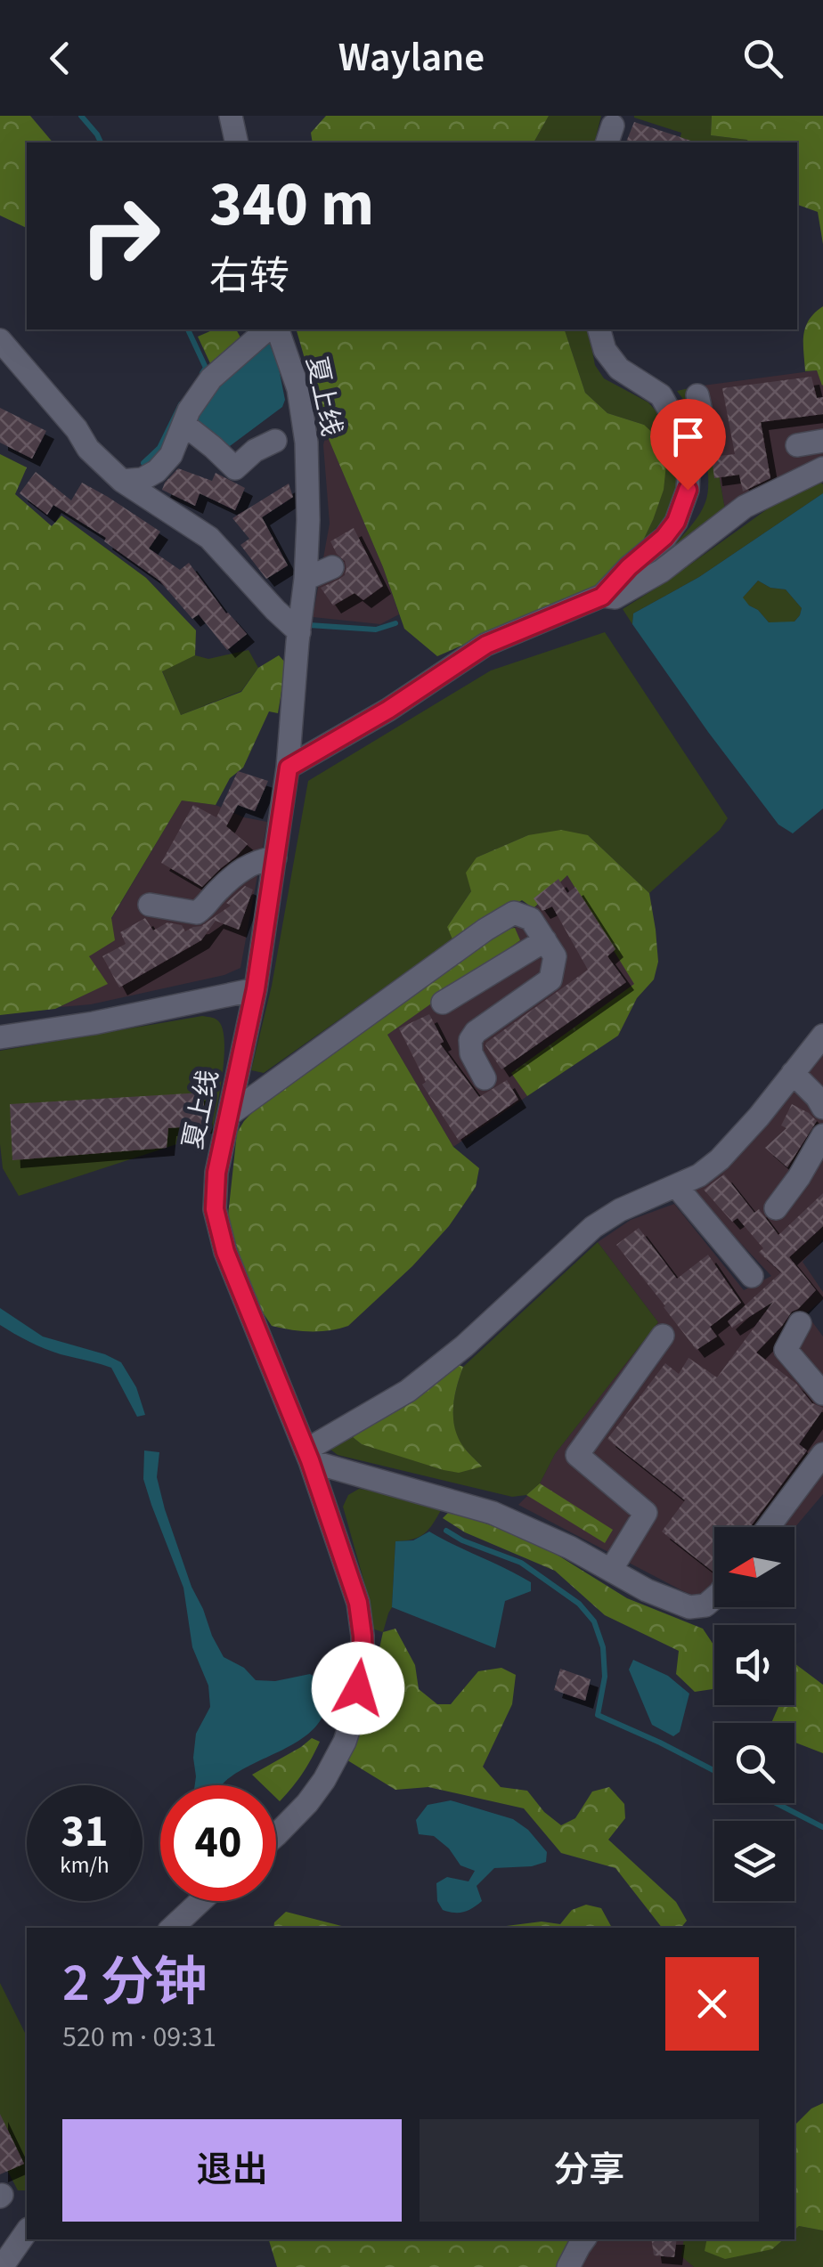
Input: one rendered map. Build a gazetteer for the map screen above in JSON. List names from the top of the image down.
{
  "streets": {
    "street": ["夏上线"]
  },
  "north": "left",
  "page": {
    "header": "Waylane",
    "turn": ["340 m", "右转"],
    "speed": "31 km/h",
    "limit": "40",
    "heading": ["2 分钟", "520 m · 09:31"],
    "buttons": ["退出", "分享"]
  }
}
